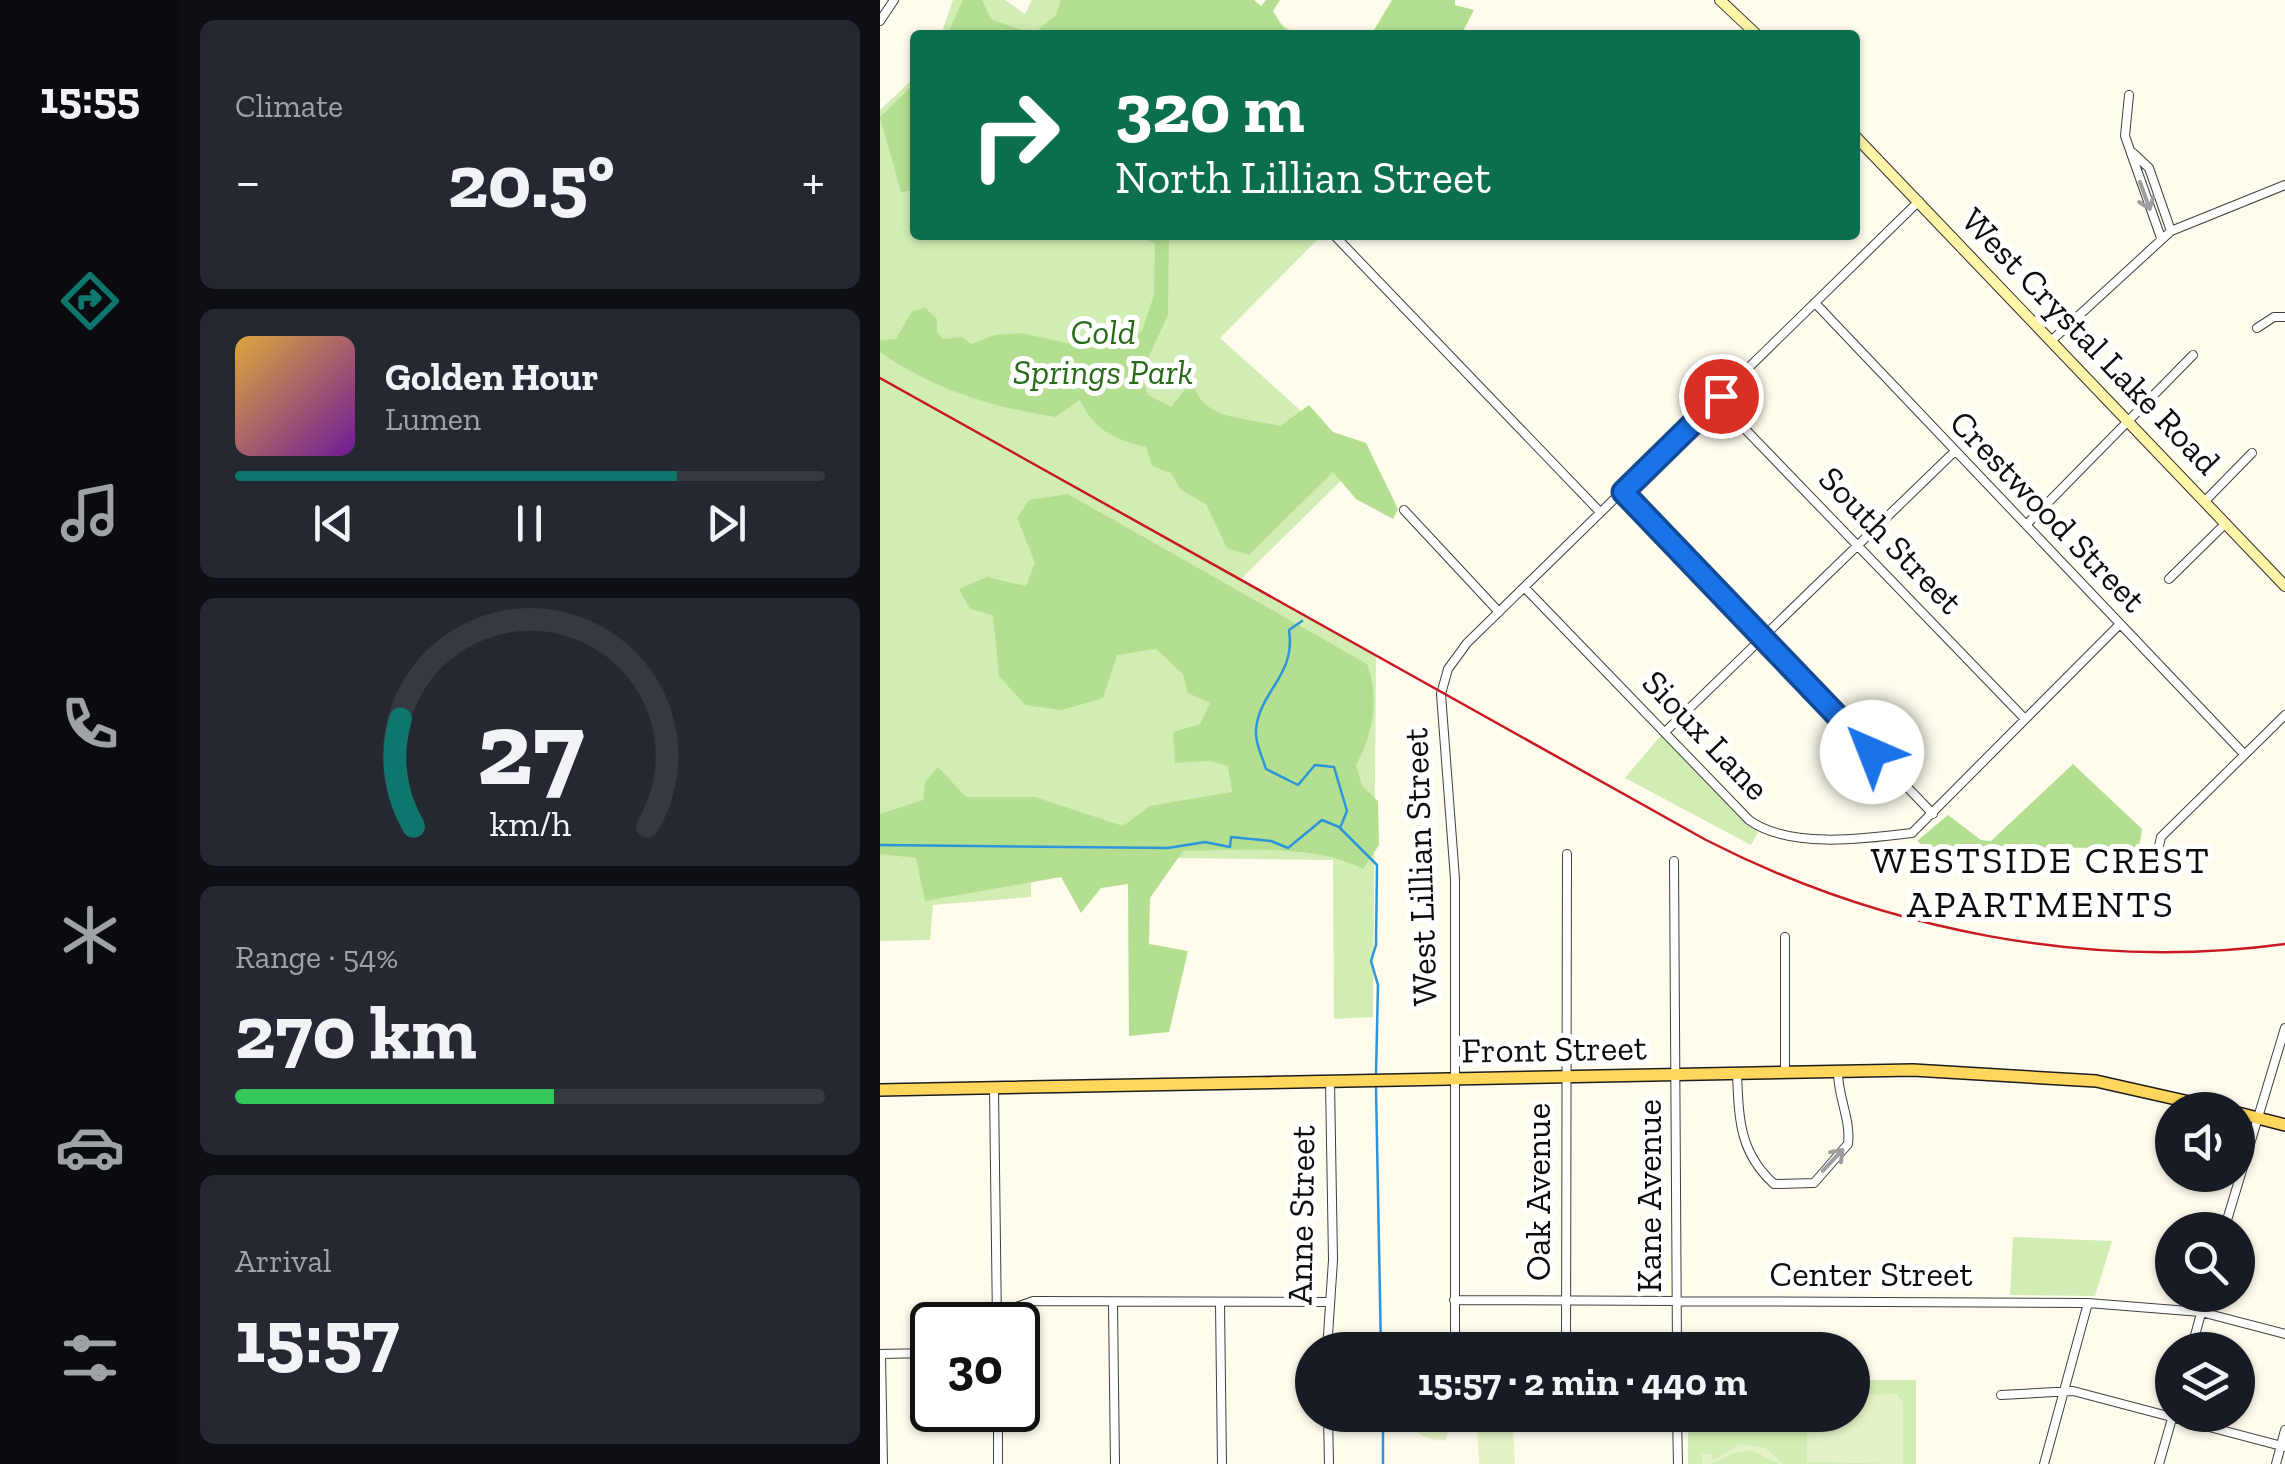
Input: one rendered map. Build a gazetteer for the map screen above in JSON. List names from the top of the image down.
{
  "streets": {
    "main road": ["Front Street"],
    "street": [
      "West Crystal Lake Road",
      "Crestwood Street",
      "South Street",
      "Sioux Lane",
      "West Lillian Street",
      "Oak Avenue",
      "Kane Avenue",
      "Anne Street",
      "Center Street"
    ]
  },
  "crossings": [
    ["West Lillian Street", "Front Street"],
    ["West Lillian Street", "Center Street"],
    ["Front Street", "Oak Avenue"],
    ["Front Street", "Kane Avenue"],
    ["Front Street", "Anne Street"],
    ["Oak Avenue", "Center Street"],
    ["Kane Avenue", "Center Street"]
  ],
  "districts": ["WESTSIDE CREST APARTMENTS"],
  "parks": ["Cold Springs Park"],
  "page": {
    "tabs": "15:55",
    "tile": [
      "Climate",
      ["Range · 54%", "270 km"],
      ["Arrival", "15:57"]
    ],
    "turn": ["320 m", "North Lillian Street"],
    "heat": ["−", "20.5°", "+"],
    "song": ["Golden Hour", "Lumen"],
    "limit": "30",
    "trip": "15:57 · 2 min · 440 m",
    "gauge": ["27", "km/h"]
  }
}
